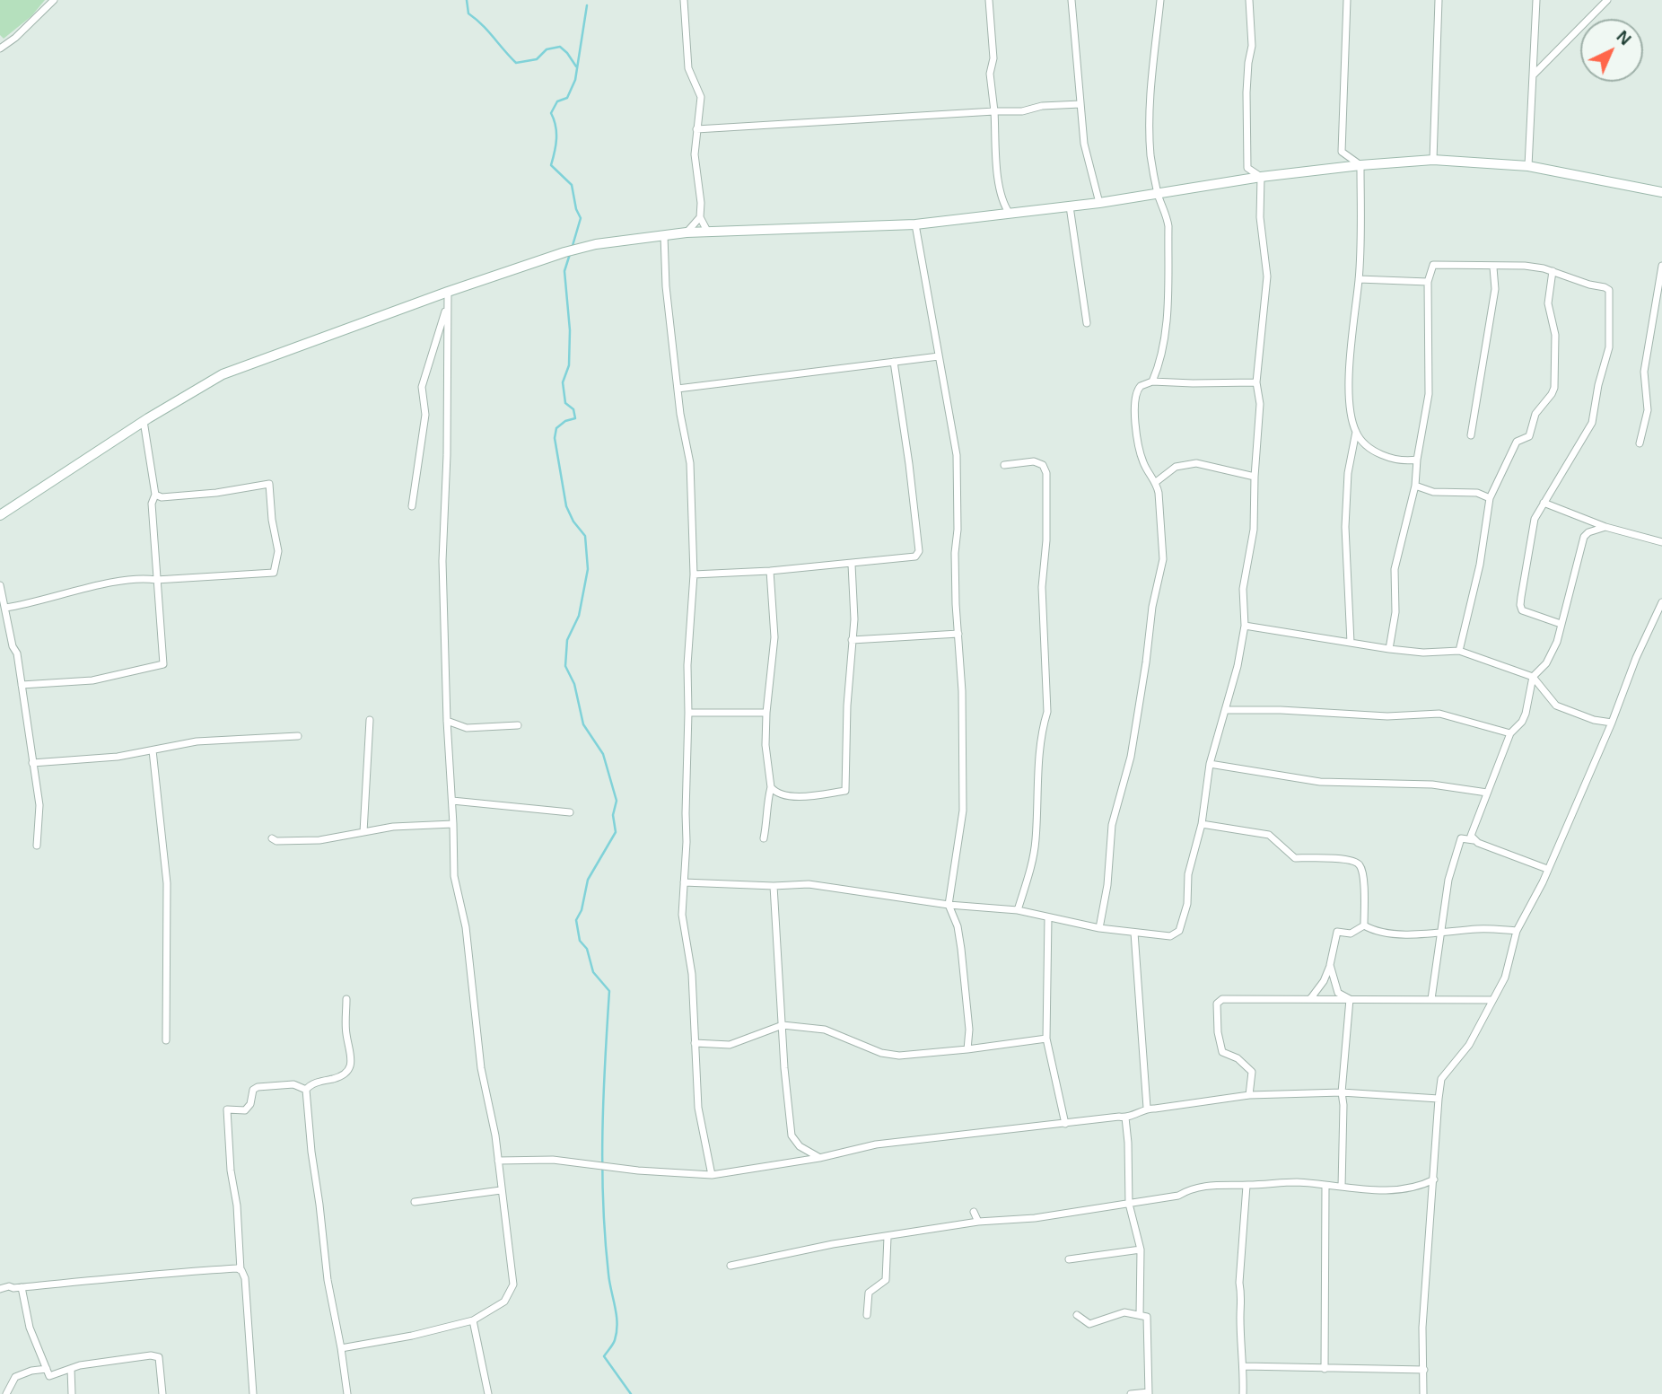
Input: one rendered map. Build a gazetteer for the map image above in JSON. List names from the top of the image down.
{
  "north": "top right"
}
